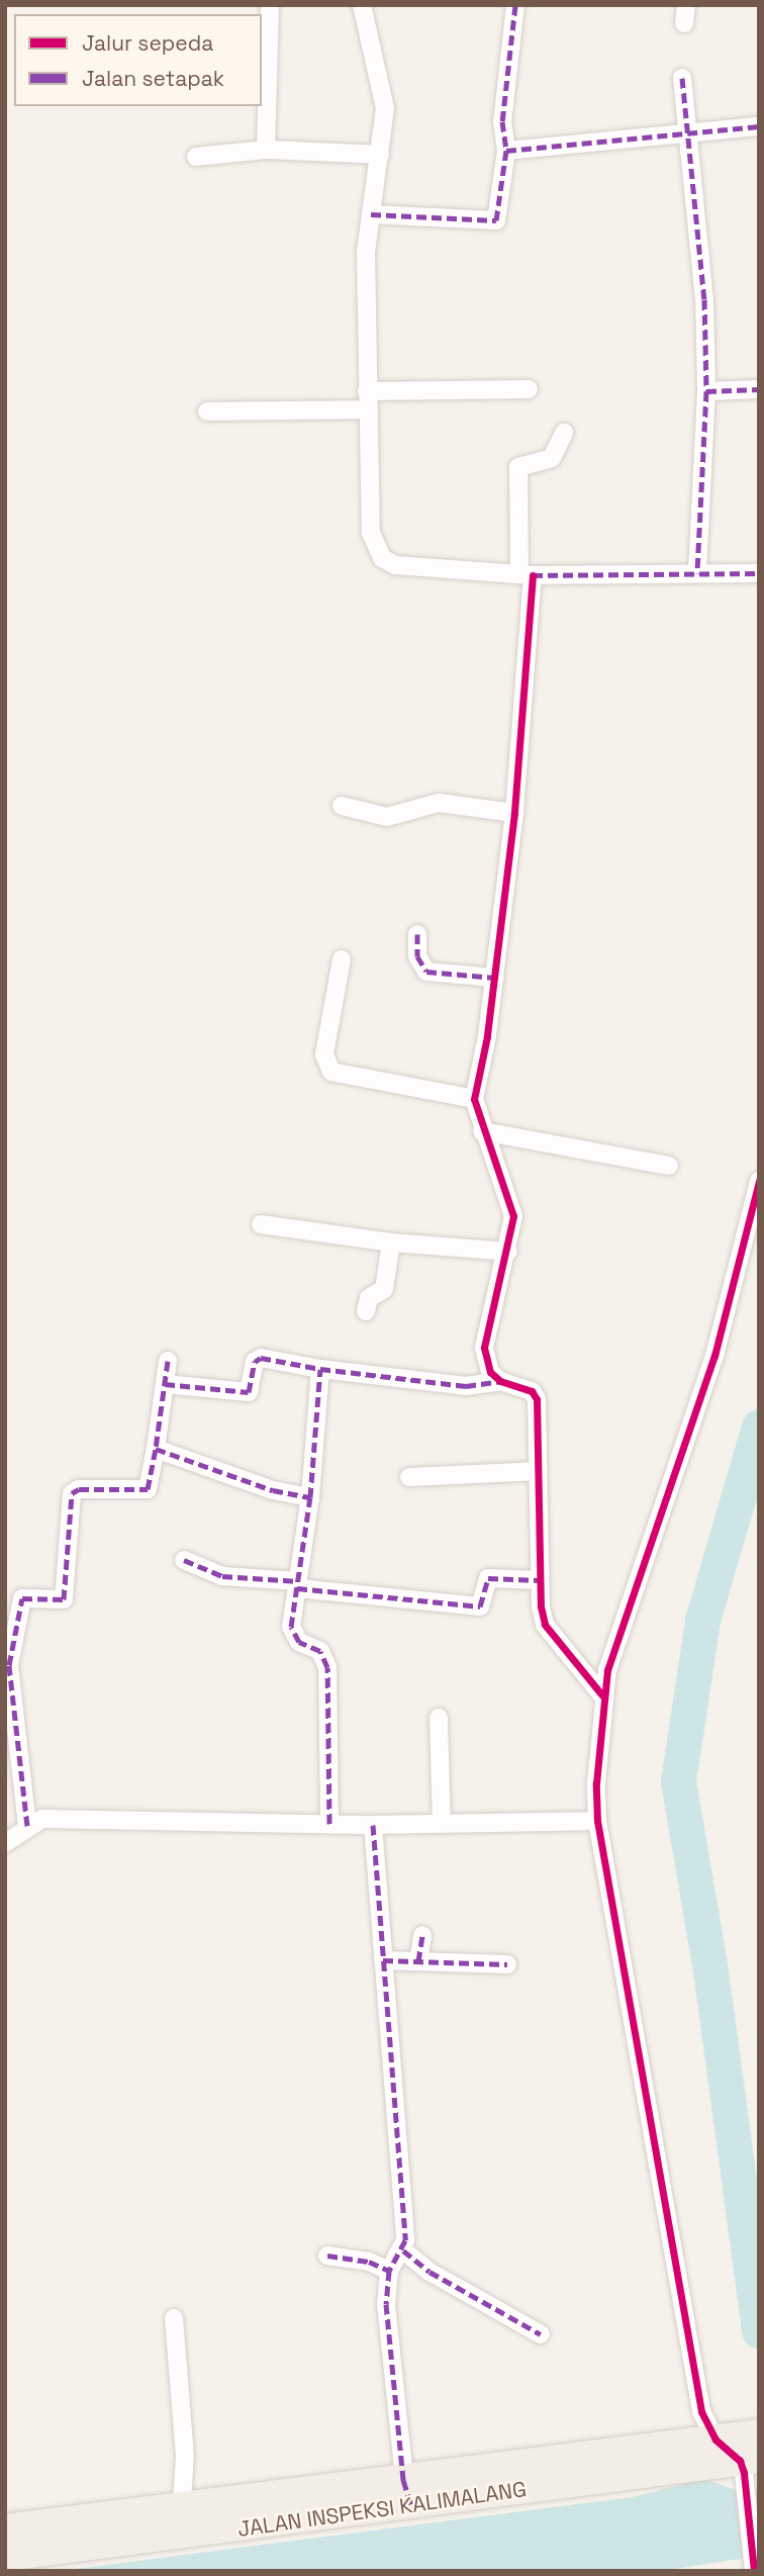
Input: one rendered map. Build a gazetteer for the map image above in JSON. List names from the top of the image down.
{
  "streets": {
    "main road": ["JALAN INSPEKSI KALIMALANG"]
  },
  "legend": ["Jalur sepeda", "Jalan setapak"]
}
